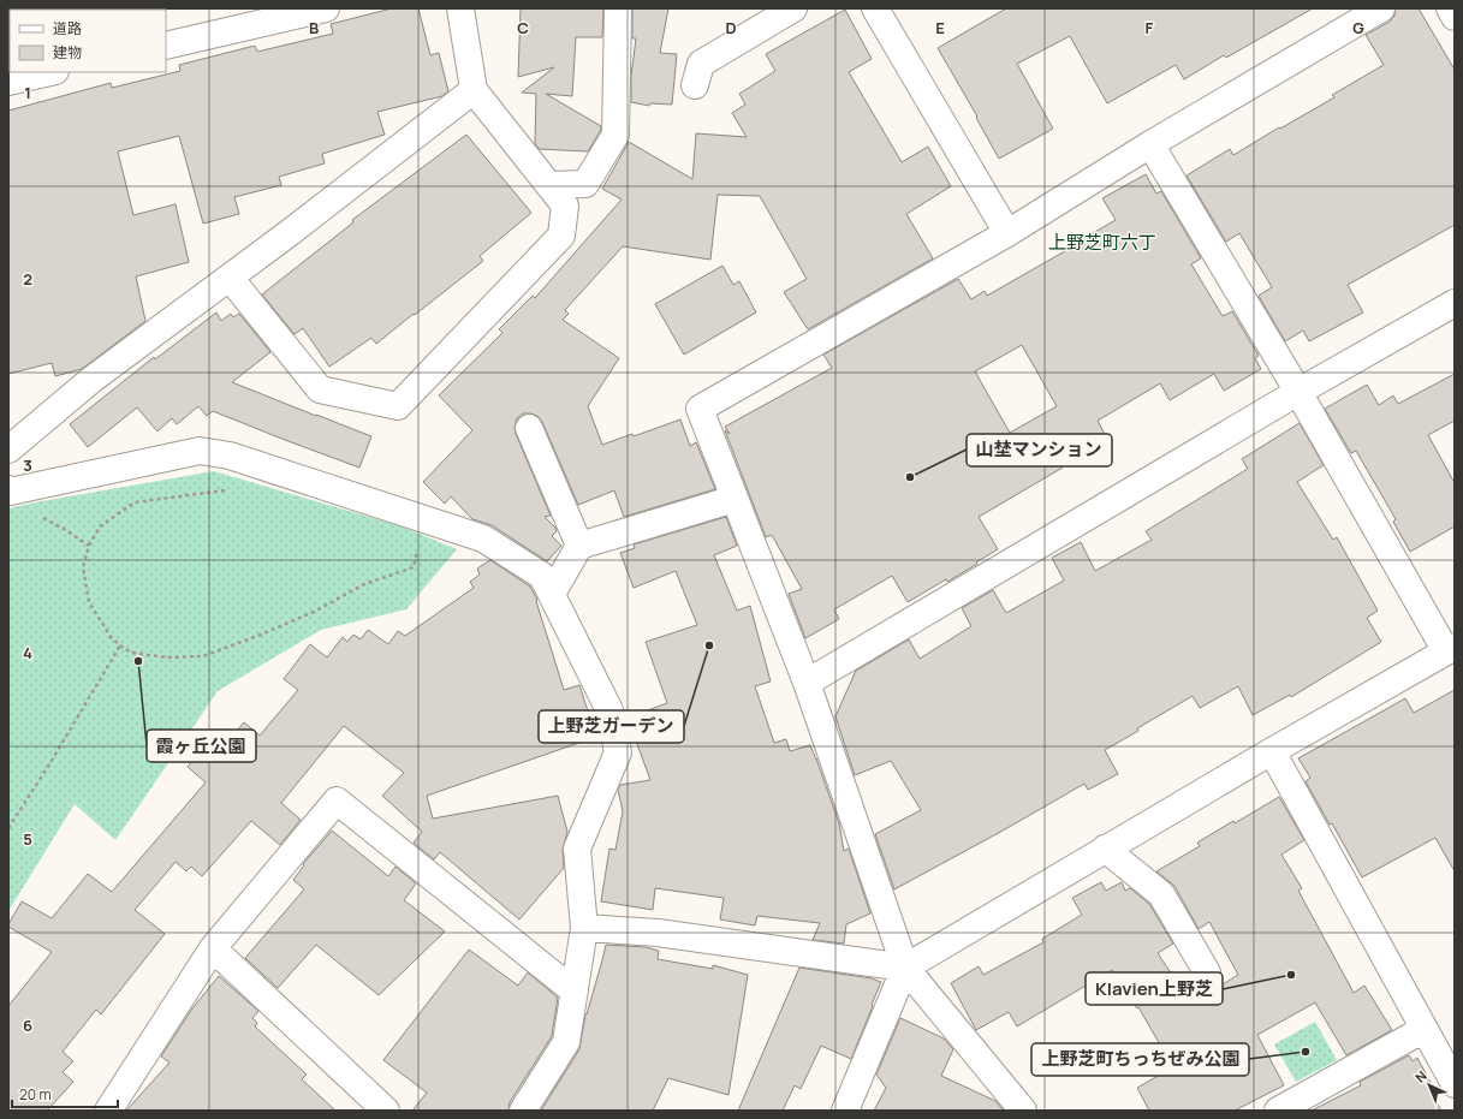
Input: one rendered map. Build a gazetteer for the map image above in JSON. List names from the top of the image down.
{
  "districts": ["上野芝町六丁"],
  "places": [
    "山埜マンション",
    "上野芝ガーデン",
    "霞ヶ丘公園",
    "Klavien上野芝",
    "上野芝町ちっちぜみ公園"
  ],
  "legend": ["道路", "建物"],
  "scale_bar": "20 m",
  "north": "top left",
  "grid": {
    "columns": [
      "B",
      "C",
      "D",
      "E",
      "F",
      "G"
    ],
    "rows": [
      "1",
      "2",
      "3",
      "4",
      "5",
      "6"
    ]
  }
}
